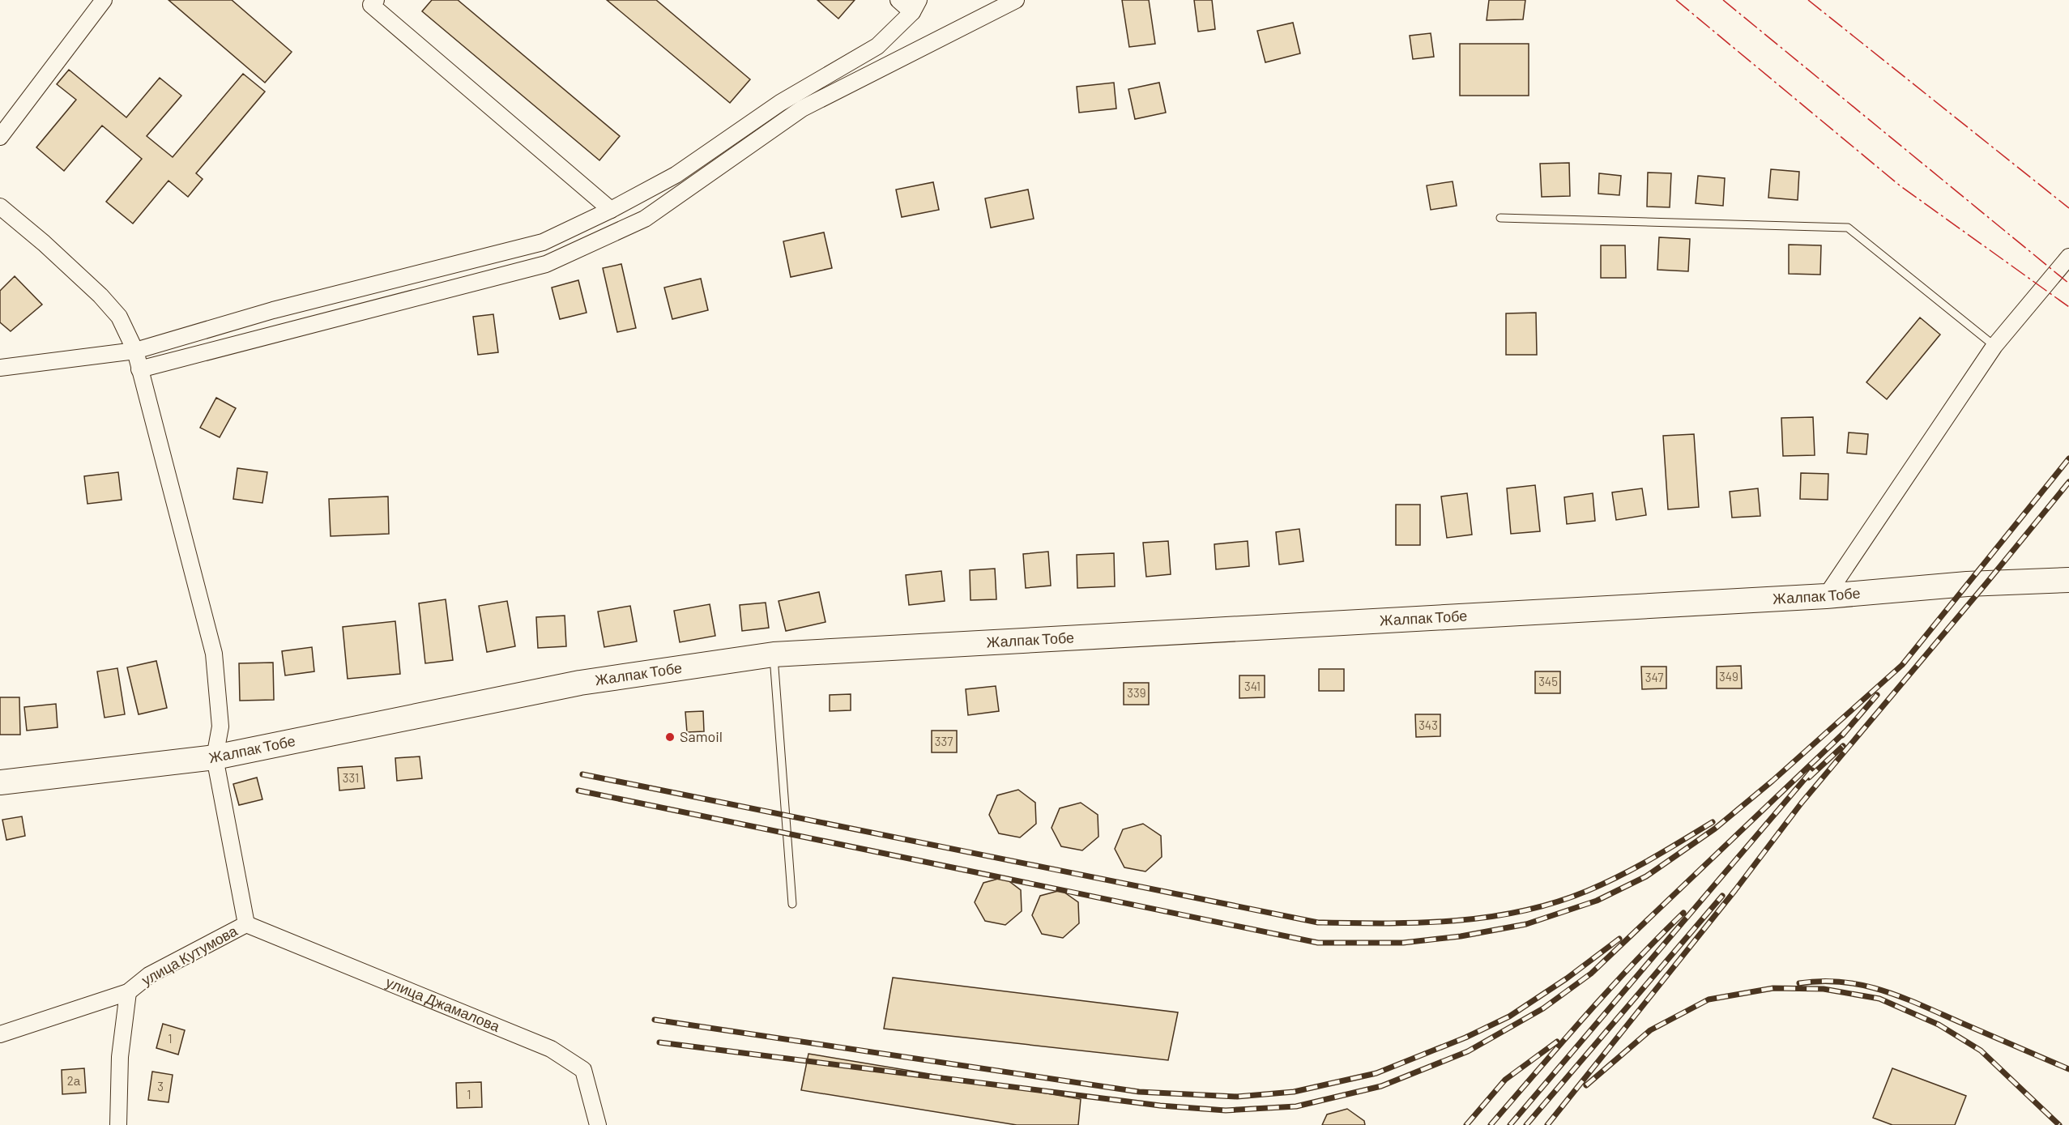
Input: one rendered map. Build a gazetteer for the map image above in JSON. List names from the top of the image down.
{
  "streets": {
    "main road": ["Жалпак Тобе"],
    "street": ["улица Кутумова", "улица Джамалова"]
  },
  "crossings": [
    ["Жалпак Тобе", "улица Кутумова"],
    ["улица Кутумова", "улица Джамалова"]
  ],
  "places": ["Samoil"],
  "house_numbers": [
    "349",
    "347",
    "345",
    "341",
    "339",
    "343",
    "337",
    "331",
    "1",
    "2а",
    "3",
    "1"
  ]
}
